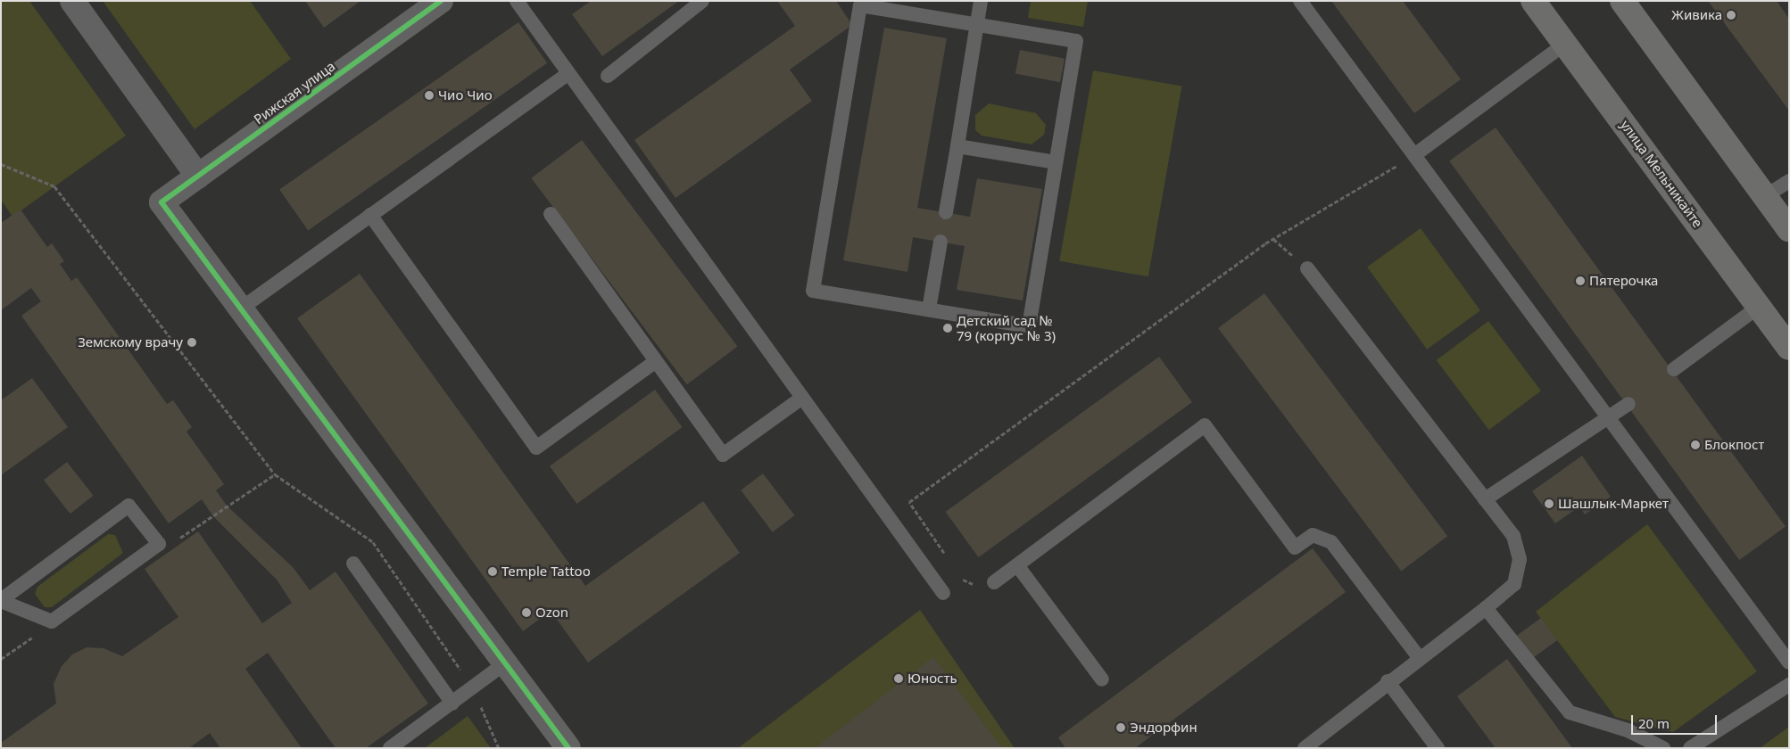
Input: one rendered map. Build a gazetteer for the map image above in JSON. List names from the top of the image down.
{
  "streets": {
    "main road": ["улица Мельникайте"],
    "street": ["Рижская улица"]
  },
  "places": [
    "Живика",
    "Чио Чио",
    "Пятерочка",
    "Детский сад № 79 (корпус № 3)",
    "Земскому врачу",
    "Блокпост",
    "Шашлык-Маркет",
    "Temple Tattoo",
    "Ozon",
    "Юность",
    "Эндорфин"
  ],
  "scale_bar": "20 m"
}
